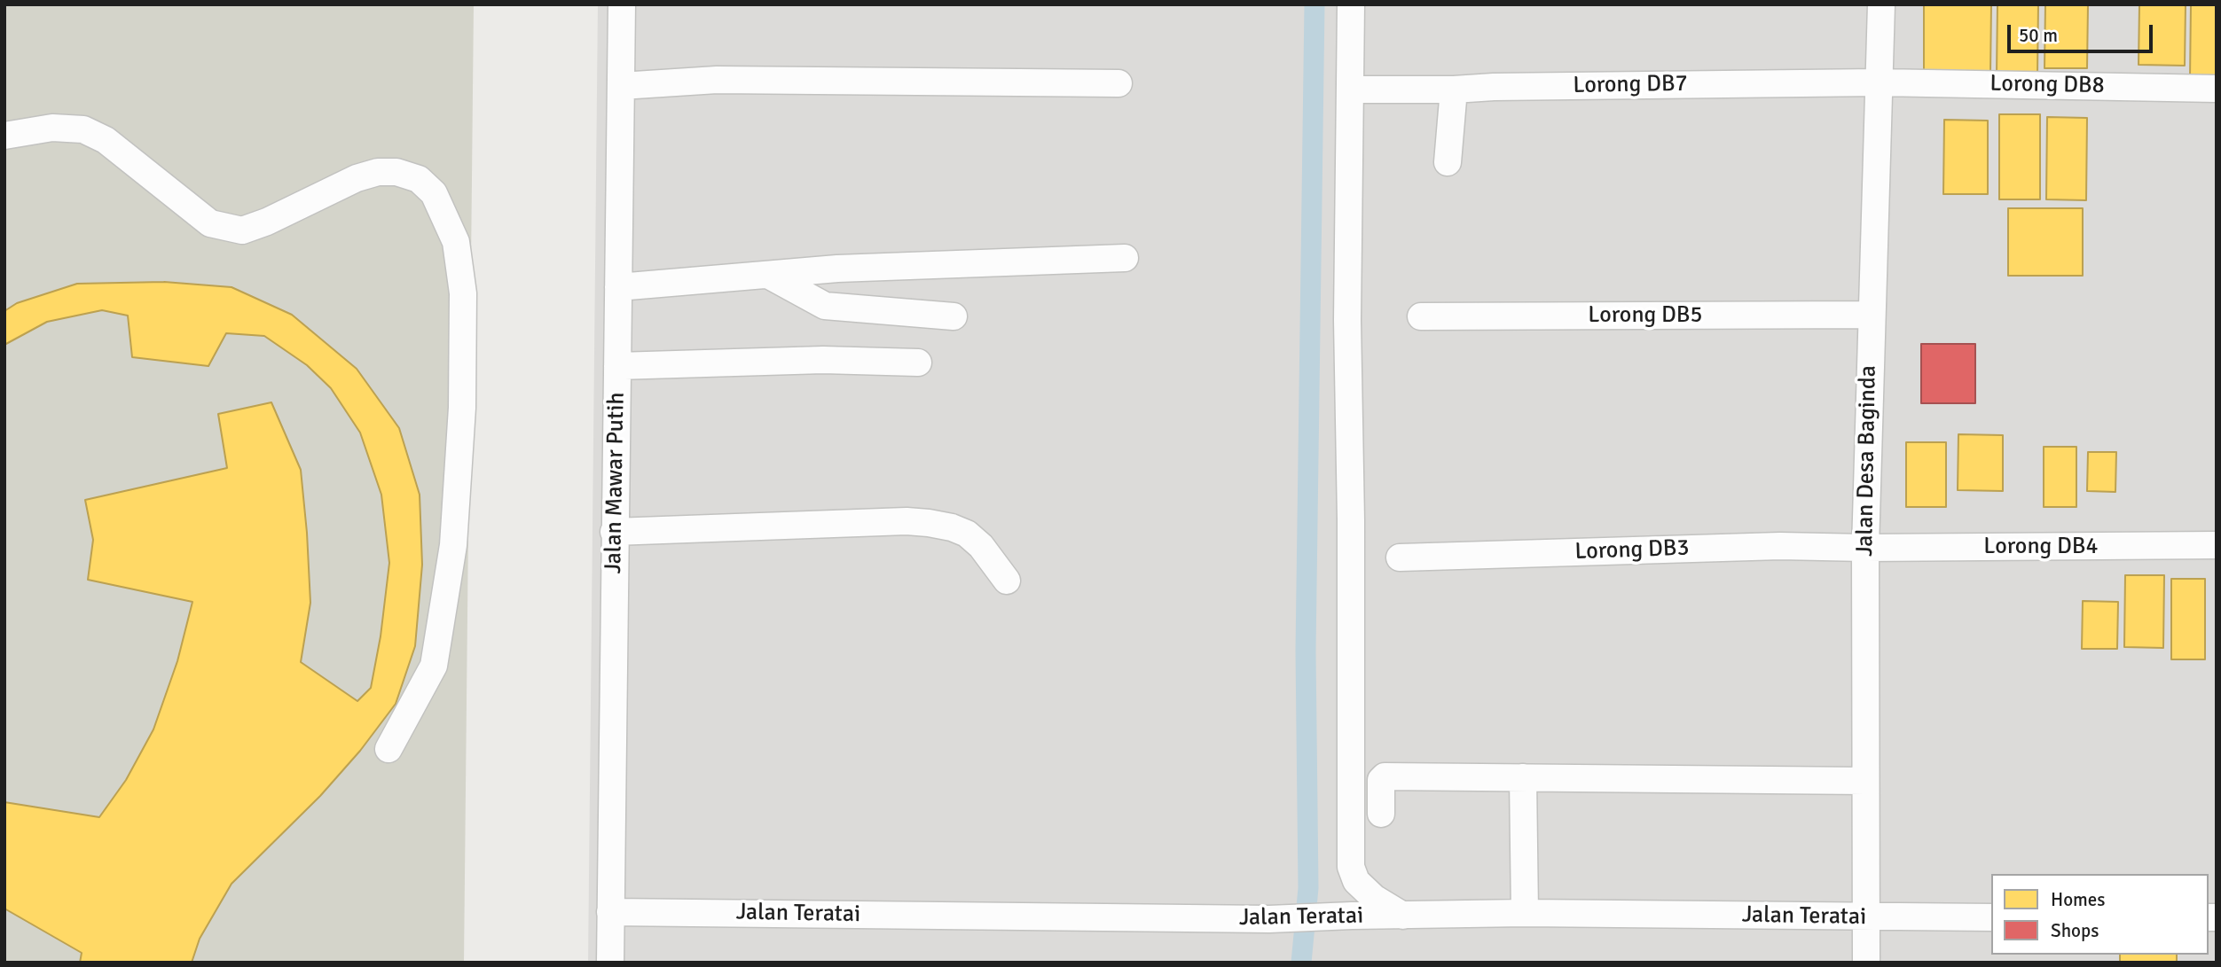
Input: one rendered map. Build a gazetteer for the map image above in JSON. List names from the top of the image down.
{
  "streets": {
    "street": [
      "Lorong DB7",
      "Lorong DB8",
      "Lorong DB5",
      "Jalan Desa Baginda",
      "Jalan Mawar Putih",
      "Lorong DB4",
      "Lorong DB3",
      "Jalan Teratai"
    ]
  },
  "crossings": [
    ["Lorong DB7", "Lorong DB8"],
    ["Lorong DB7", "Jalan Desa Baginda"],
    ["Lorong DB8", "Jalan Desa Baginda"],
    ["Lorong DB5", "Jalan Desa Baginda"],
    ["Jalan Desa Baginda", "Lorong DB4"],
    ["Jalan Desa Baginda", "Lorong DB3"],
    ["Jalan Desa Baginda", "Jalan Teratai"],
    ["Jalan Mawar Putih", "Jalan Teratai"],
    ["Lorong DB4", "Lorong DB3"]
  ],
  "legend": ["Homes", "Shops"],
  "scale_bar": "50 m"
}
